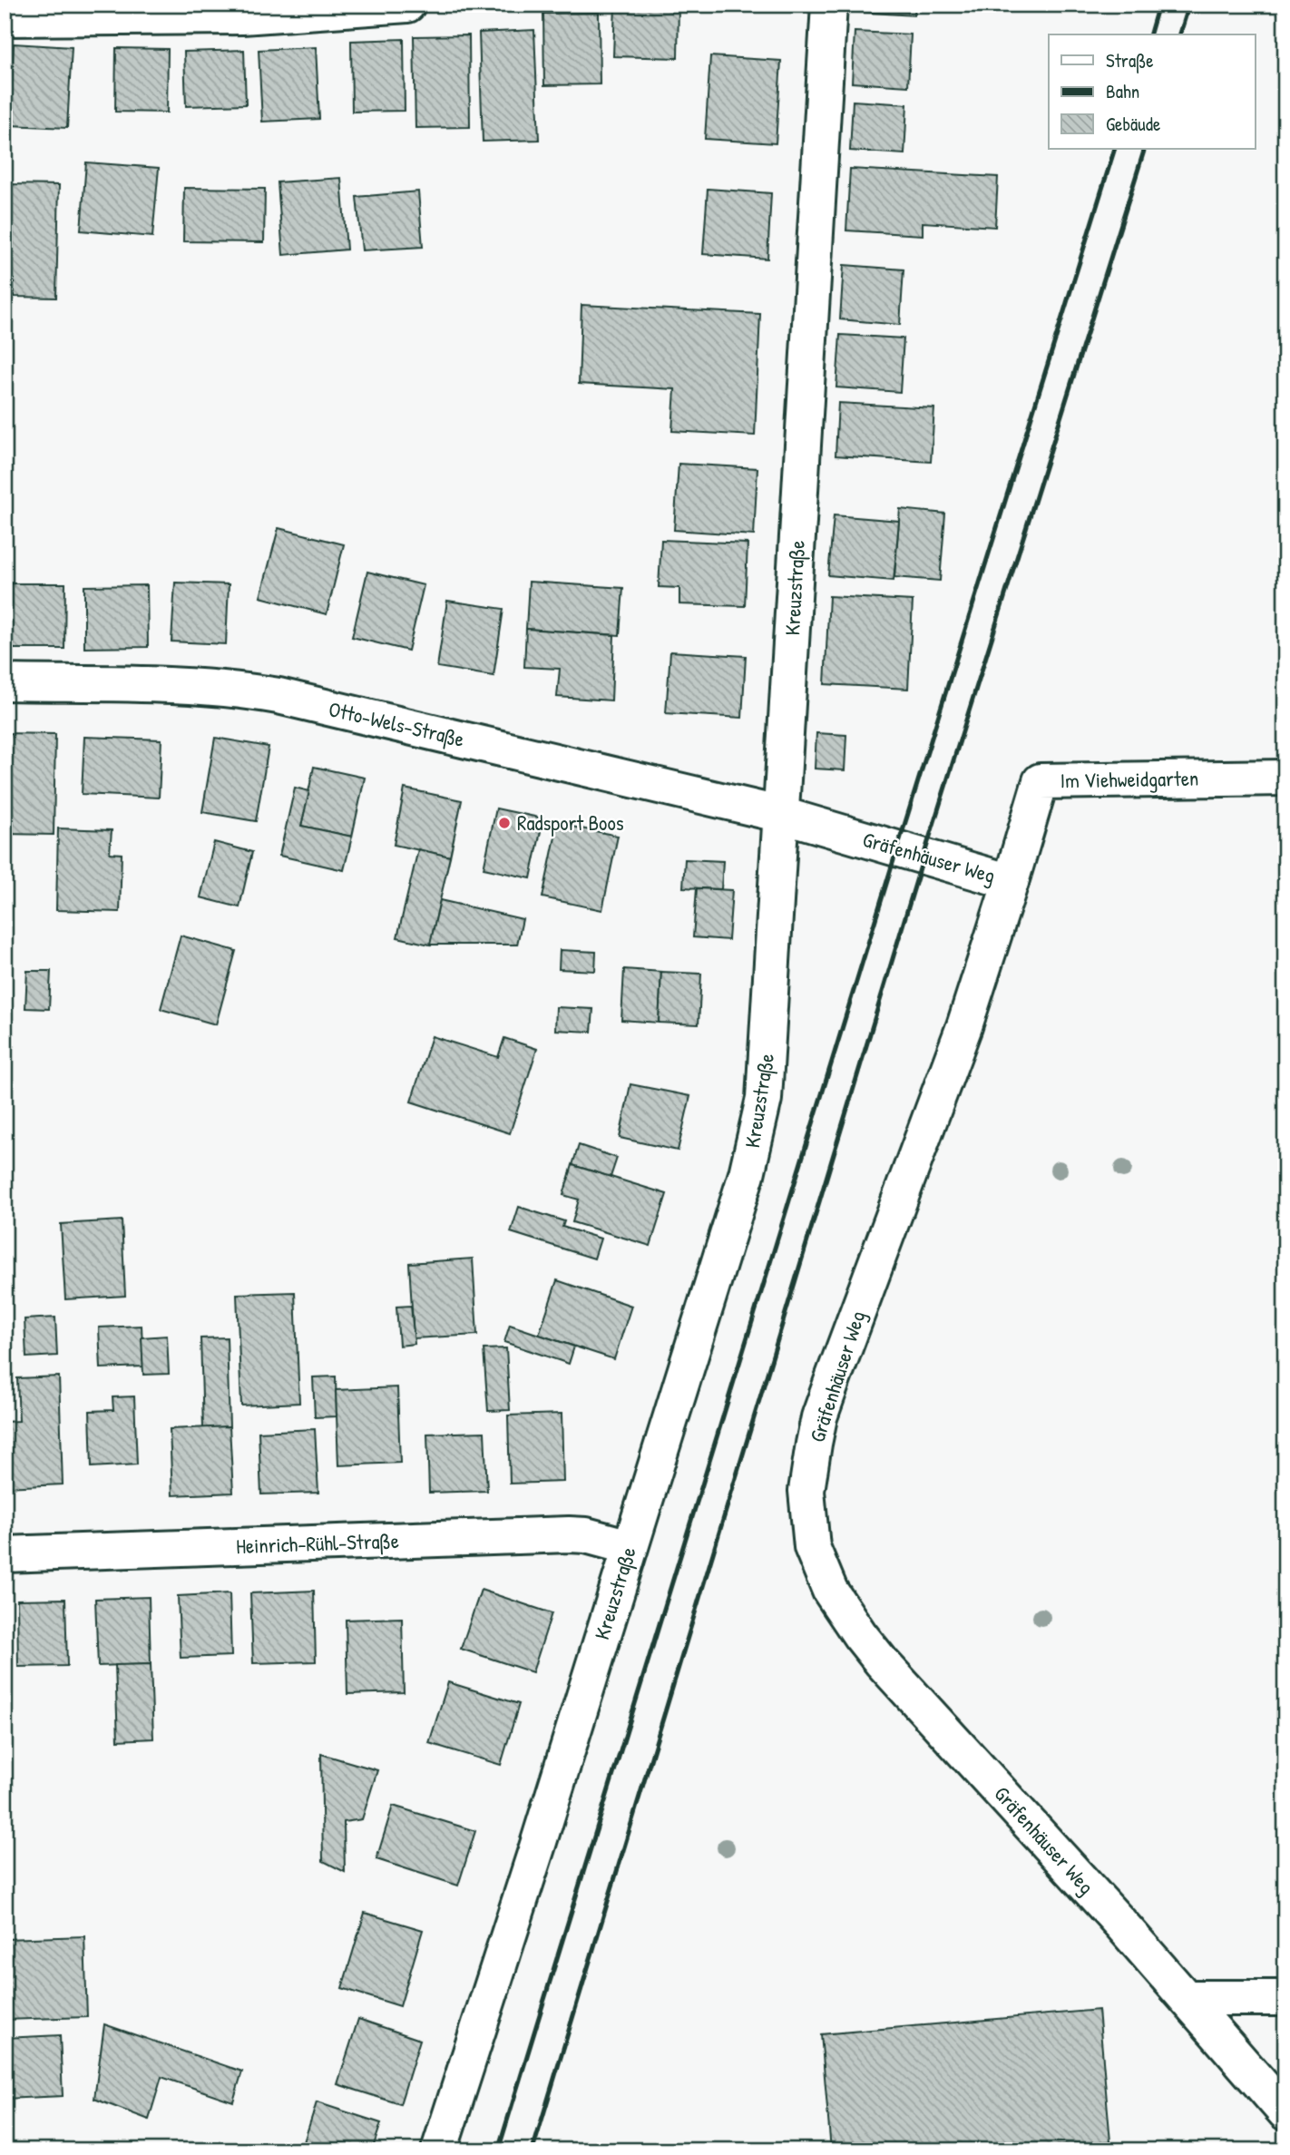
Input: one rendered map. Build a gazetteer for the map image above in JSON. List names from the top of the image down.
{
  "streets": {
    "street": [
      "Kreuzstraße",
      "Otto-Wels-Straße",
      "Im Viehweidgarten",
      "Gräfenhäuser Weg",
      "Heinrich-Rühl-Straße"
    ]
  },
  "crossings": [
    ["Kreuzstraße", "Otto-Wels-Straße"],
    ["Kreuzstraße", "Gräfenhäuser Weg"],
    ["Kreuzstraße", "Heinrich-Rühl-Straße"],
    ["Otto-Wels-Straße", "Gräfenhäuser Weg"],
    ["Im Viehweidgarten", "Gräfenhäuser Weg"]
  ],
  "places": ["Radsport Boos"],
  "legend": ["Straße", "Bahn", "Gebäude"]
}
